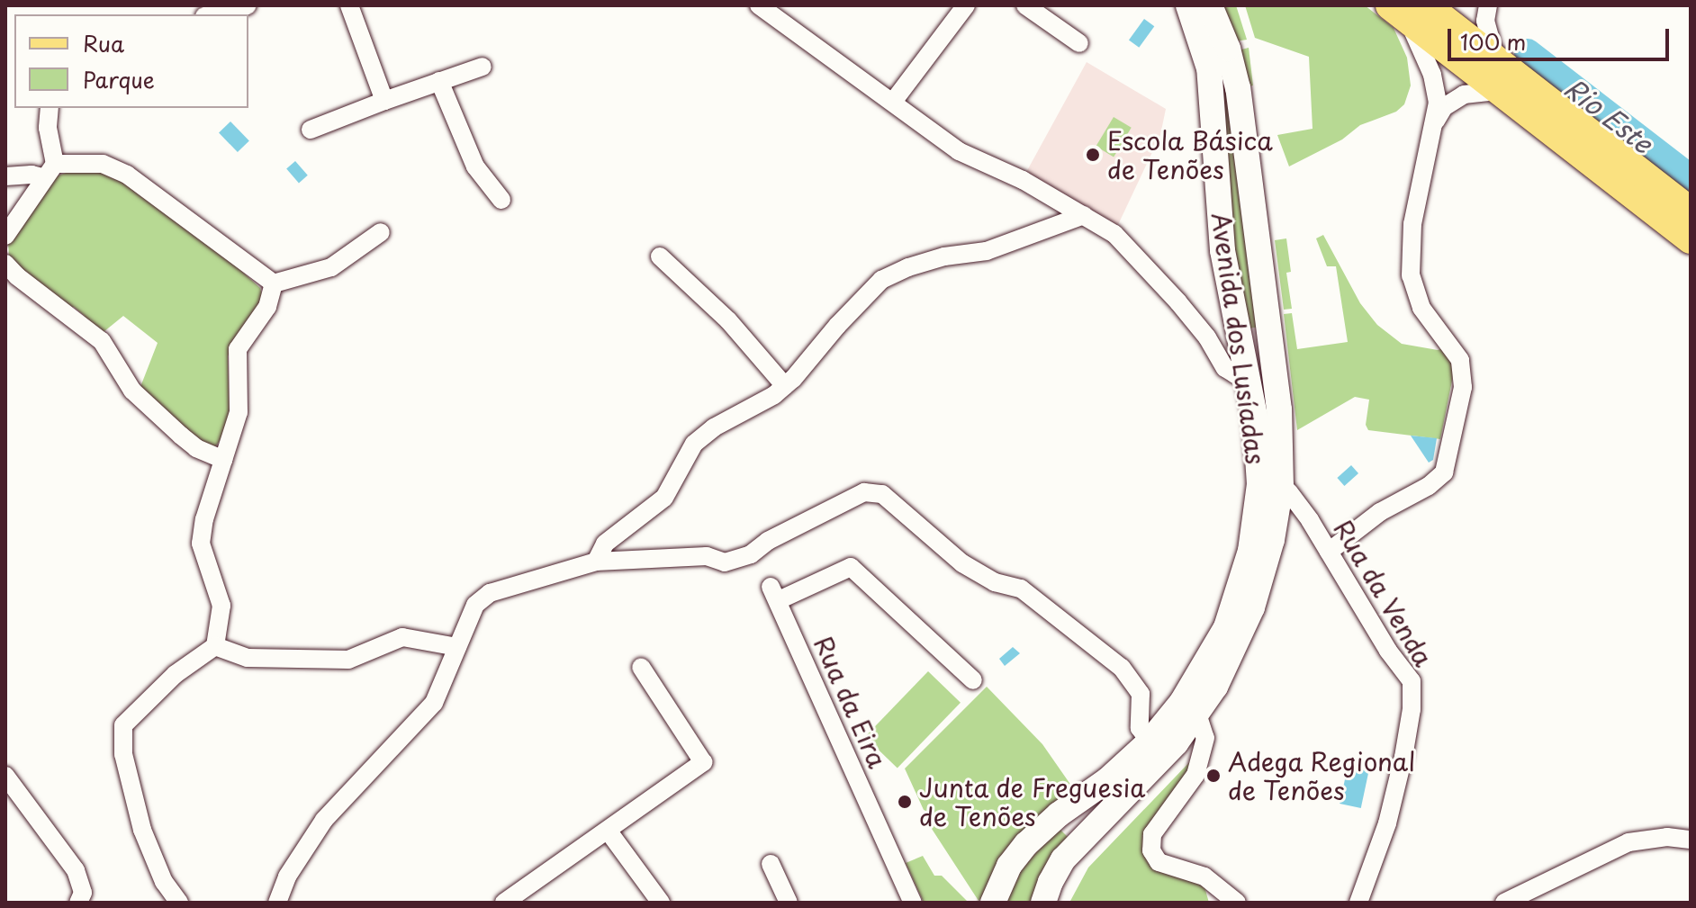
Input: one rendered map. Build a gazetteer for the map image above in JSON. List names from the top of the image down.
{
  "streets": {
    "main road": ["Avenida dos Lusíadas"],
    "street": ["Rua da Venda", "Rua da Eira"]
  },
  "crossings": [
    ["Avenida dos Lusíadas", "Rua da Venda"]
  ],
  "water": ["Rio Este"],
  "places": ["Escola Básica de Tenões", "Adega Regional de Tenões", "Junta de Freguesia de Tenões"],
  "legend": ["Rua", "Parque"],
  "scale_bar": "100 m"
}
